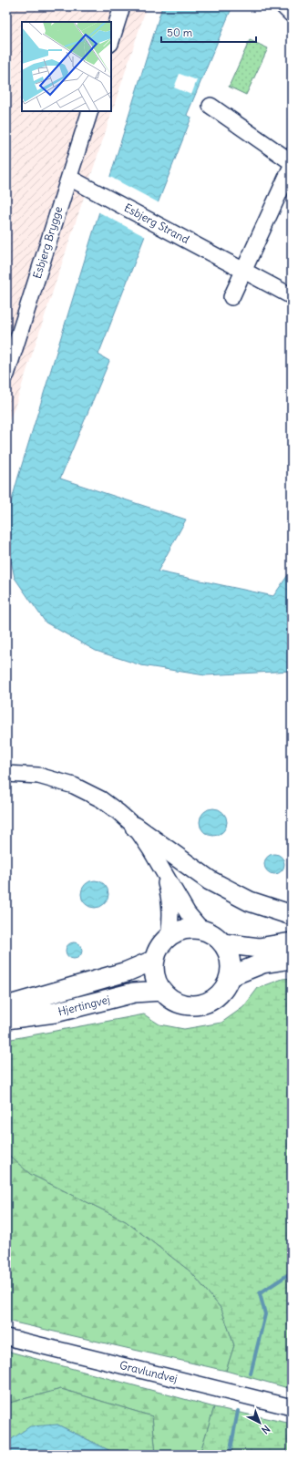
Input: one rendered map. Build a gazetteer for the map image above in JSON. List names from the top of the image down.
{
  "streets": {
    "main road": ["Hjertingvej"],
    "street": ["Esbjerg Strand", "Esbjerg Brygge", "Gravlundvej"]
  },
  "crossings": [
    ["Esbjerg Strand", "Esbjerg Brygge"]
  ],
  "scale_bar": "50 m",
  "north": "bottom right"
}
